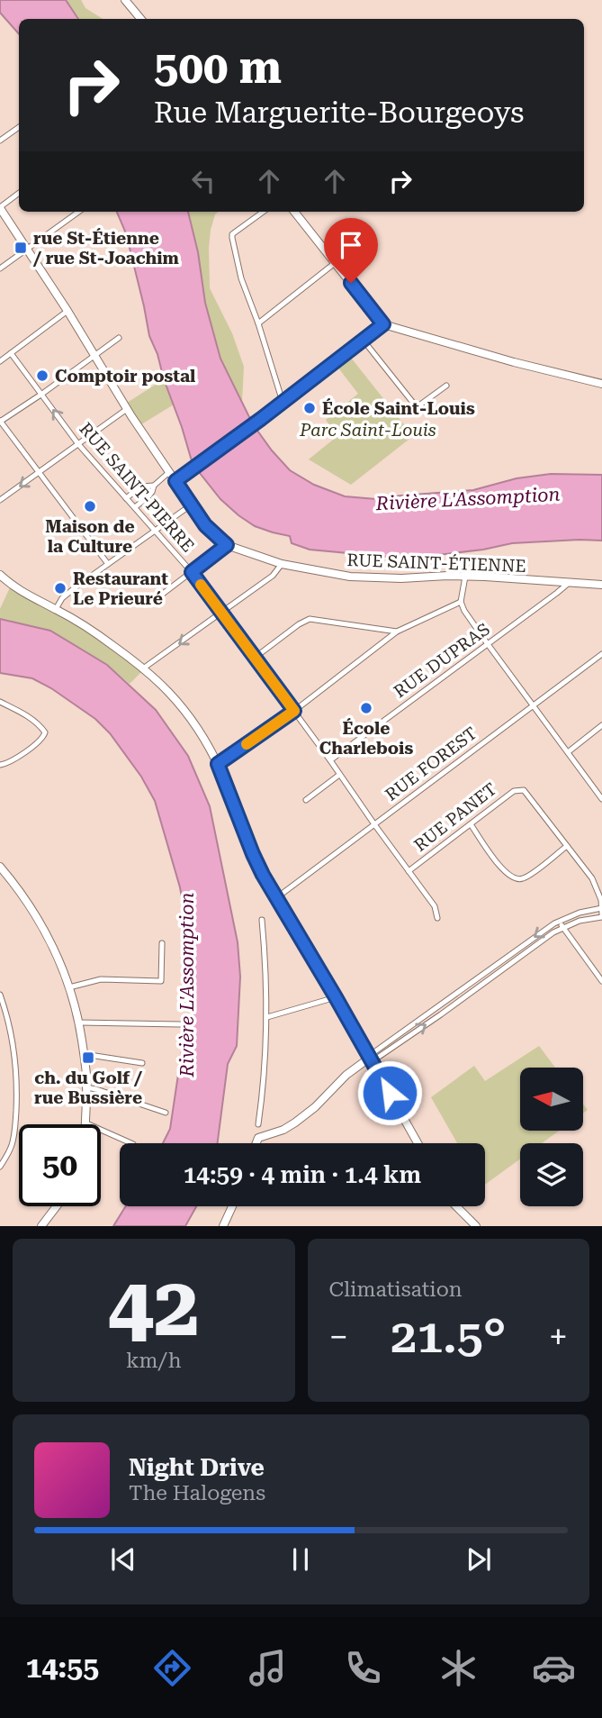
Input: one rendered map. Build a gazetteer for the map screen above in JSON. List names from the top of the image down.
{
  "streets": {
    "street": [
      "RUE SAINT-PIERRE",
      "RUE SAINT-ÉTIENNE",
      "RUE DUPRAS",
      "RUE FOREST",
      "RUE PANET"
    ]
  },
  "crossings": [
    ["RUE SAINT-PIERRE", "RUE DUPRAS"],
    ["RUE SAINT-PIERRE", "RUE FOREST"],
    ["RUE SAINT-PIERRE", "RUE PANET"],
    ["RUE SAINT-ÉTIENNE", "RUE DUPRAS"]
  ],
  "water": ["Rivière L'Assomption"],
  "parks": ["Parc Saint-Louis"],
  "places": {
    "transit": ["rue St-Étienne / rue St-Joachim", "ch. du Golf / rue Bussière"],
    "other": [
      "Comptoir postal",
      "École Saint-Louis",
      "Maison de la Culture",
      "Restaurant Le Prieuré",
      "École Charlebois"
    ]
  },
  "north": "left",
  "page": {
    "turn": ["500 m", "Rue Marguerite-Bourgeoys"],
    "limit": "50",
    "trip": "14:59 · 4 min · 1.4 km",
    "tile": [
      ["42", "km/h"],
      "Climatisation"
    ],
    "heat": ["−", "21.5°", "+"],
    "song": ["Night Drive", "The Halogens"],
    "tabs": "14:55"
  }
}
